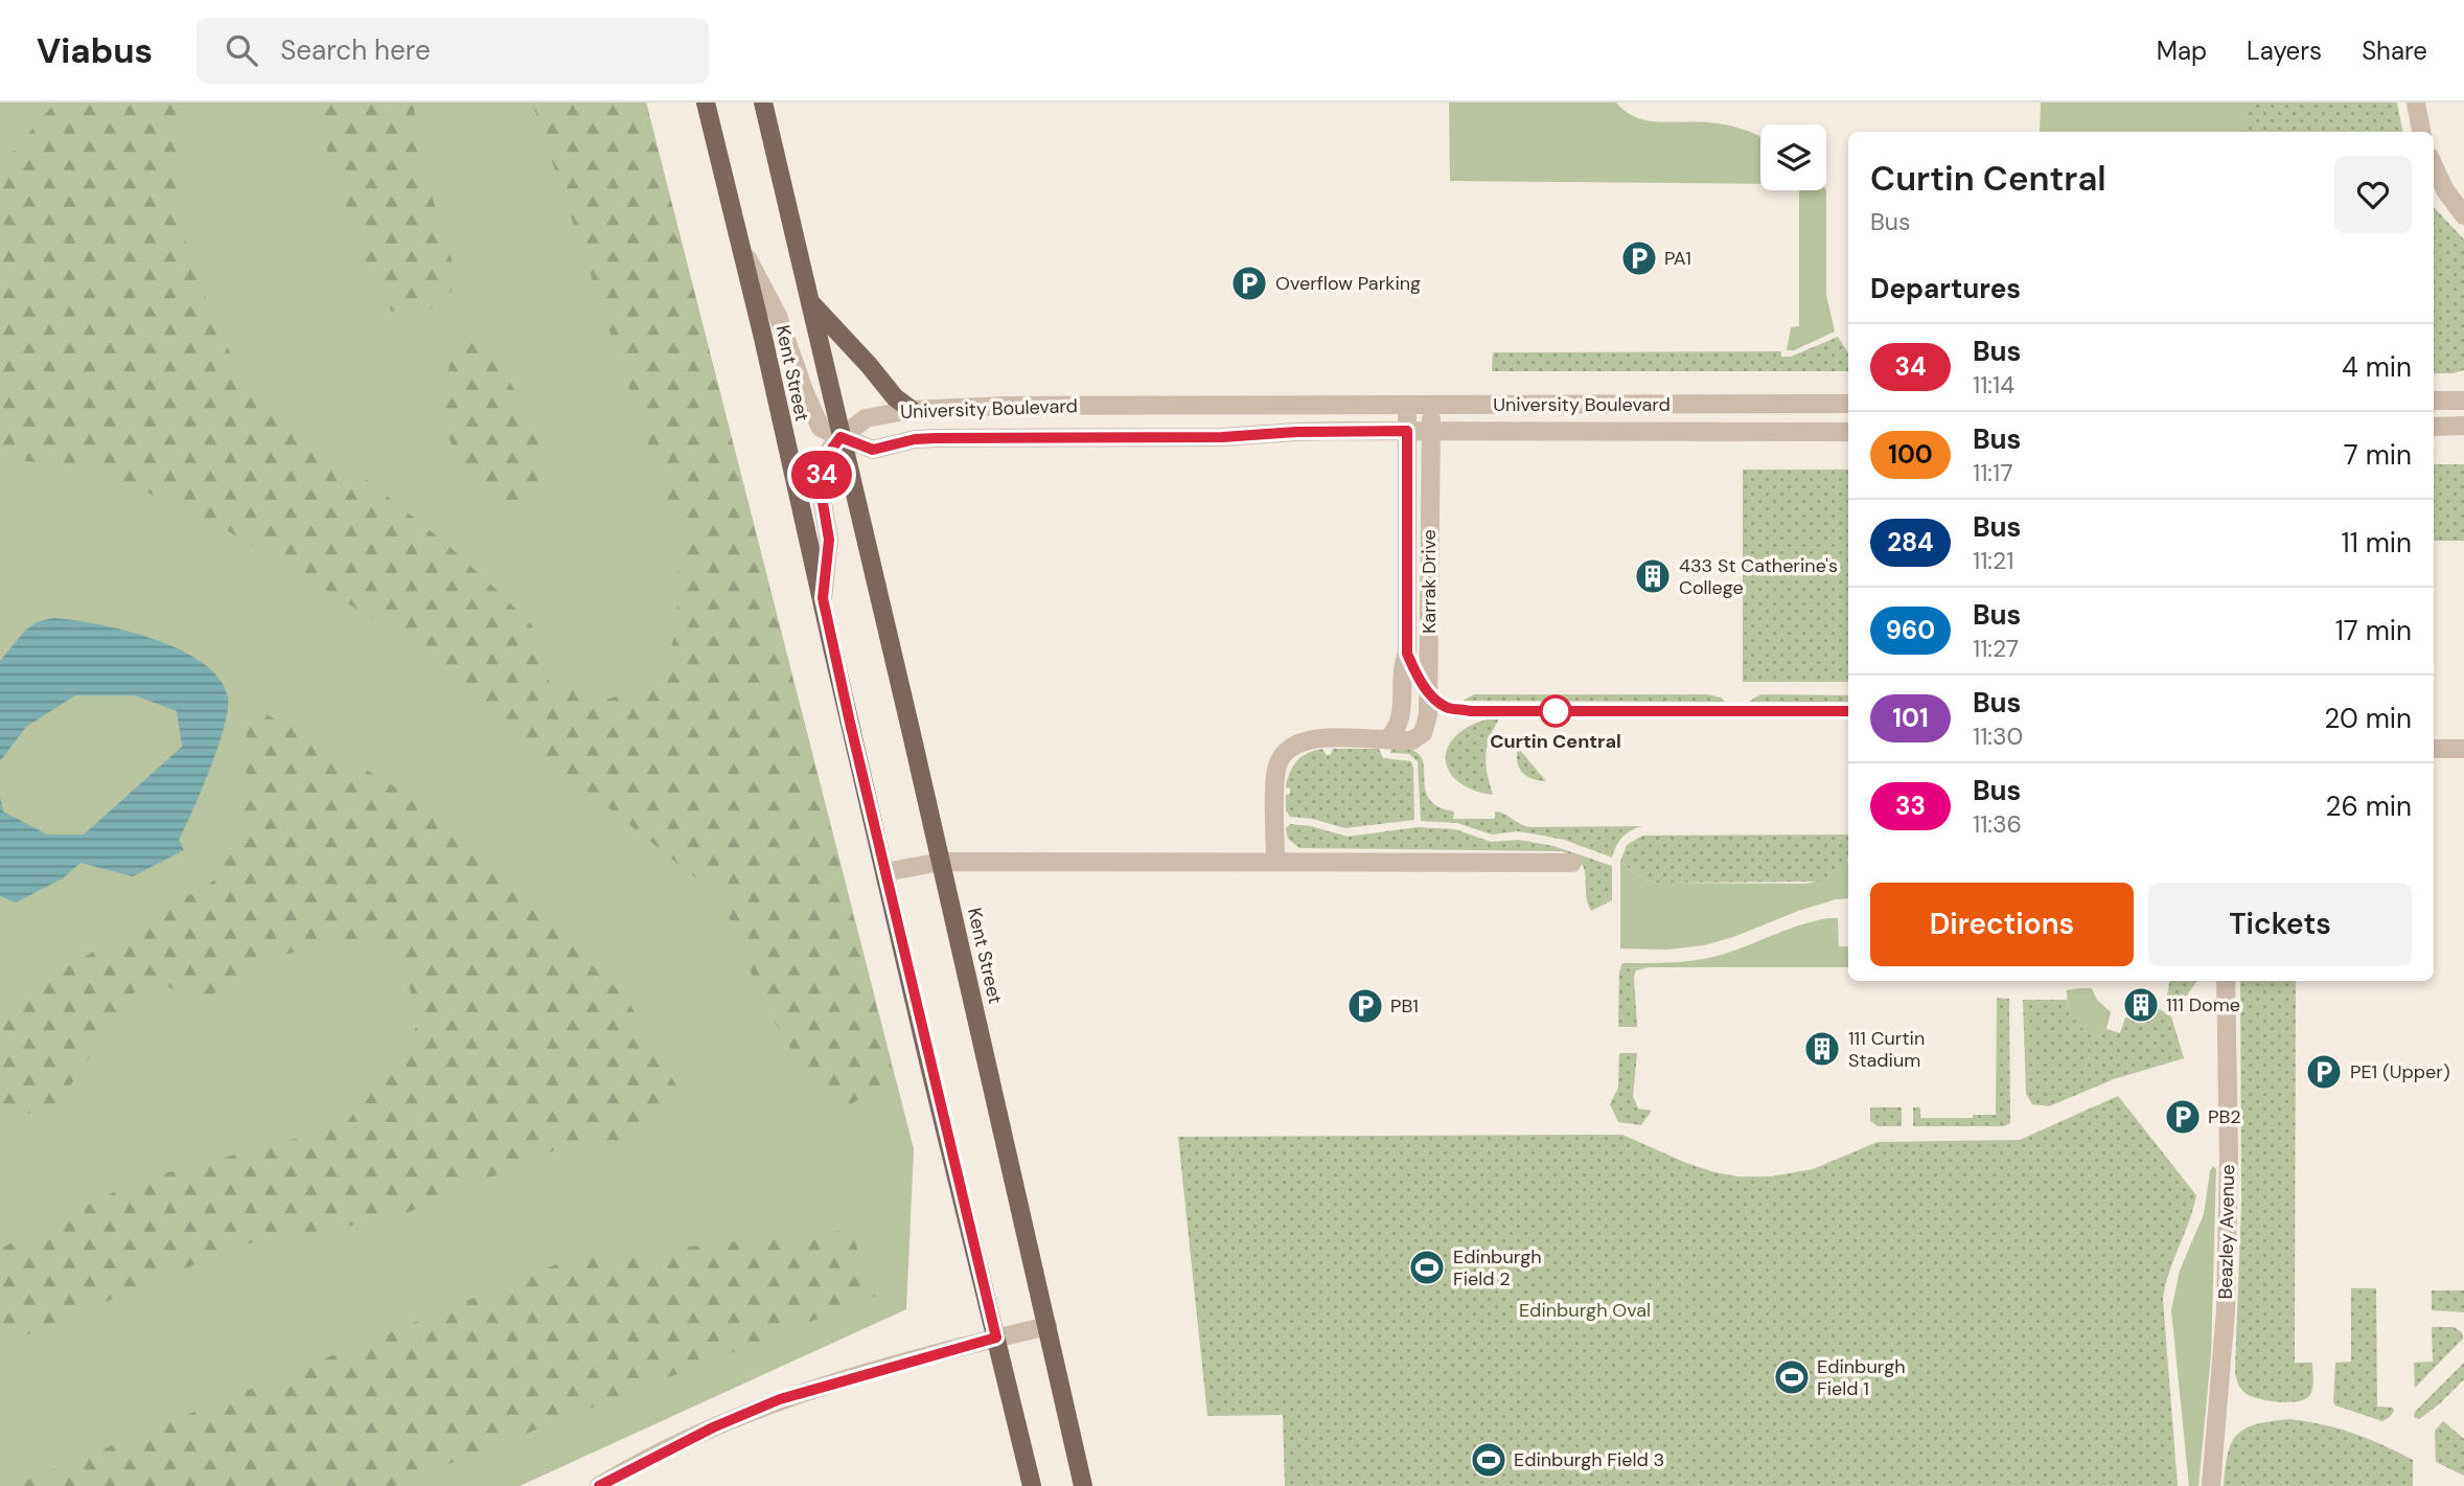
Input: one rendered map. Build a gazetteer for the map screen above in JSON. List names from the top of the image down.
{
  "streets": {
    "main road": ["Kent Street"],
    "street": ["University Boulevard", "Karrak Drive", "Beazley Avenue"]
  },
  "crossings": [
    ["Kent Street", "University Boulevard"],
    ["University Boulevard", "Karrak Drive"]
  ],
  "parks": ["Edinburgh Oval"],
  "places": {
    "parking": [
      "PA1",
      "Overflow Parking",
      "PB1",
      "PE1 (Upper)",
      "PB2"
    ],
    "building": ["433 St Catherine's College", "111 Dome", "111 Curtin Stadium"],
    "other": ["Curtin Central"],
    "sports": ["Edinburgh Field 2", "Edinburgh Field 1", "Edinburgh Field 3"]
  },
  "lines": ["bus line 34"],
  "page": {
    "header": "Viabus",
    "search": "Search here",
    "nav": ["Map", "Layers", "Share"],
    "on_map": "34",
    "heading": [
      ["Curtin Central", "Bus"],
      "Departures"
    ],
    "list": [
      {
        "mark": "34",
        "name": "Bus",
        "note": "11:14",
        "value": "4 min"
      },
      {
        "mark": "100",
        "name": "Bus",
        "note": "11:17",
        "value": "7 min"
      },
      {
        "mark": "284",
        "name": "Bus",
        "note": "11:21",
        "value": "11 min"
      },
      {
        "mark": "960",
        "name": "Bus",
        "note": "11:27",
        "value": "17 min"
      },
      {
        "mark": "101",
        "name": "Bus",
        "note": "11:30",
        "value": "20 min"
      },
      {
        "mark": "33",
        "name": "Bus",
        "note": "11:36",
        "value": "26 min"
      }
    ],
    "buttons": ["Directions", "Tickets"]
  }
}
